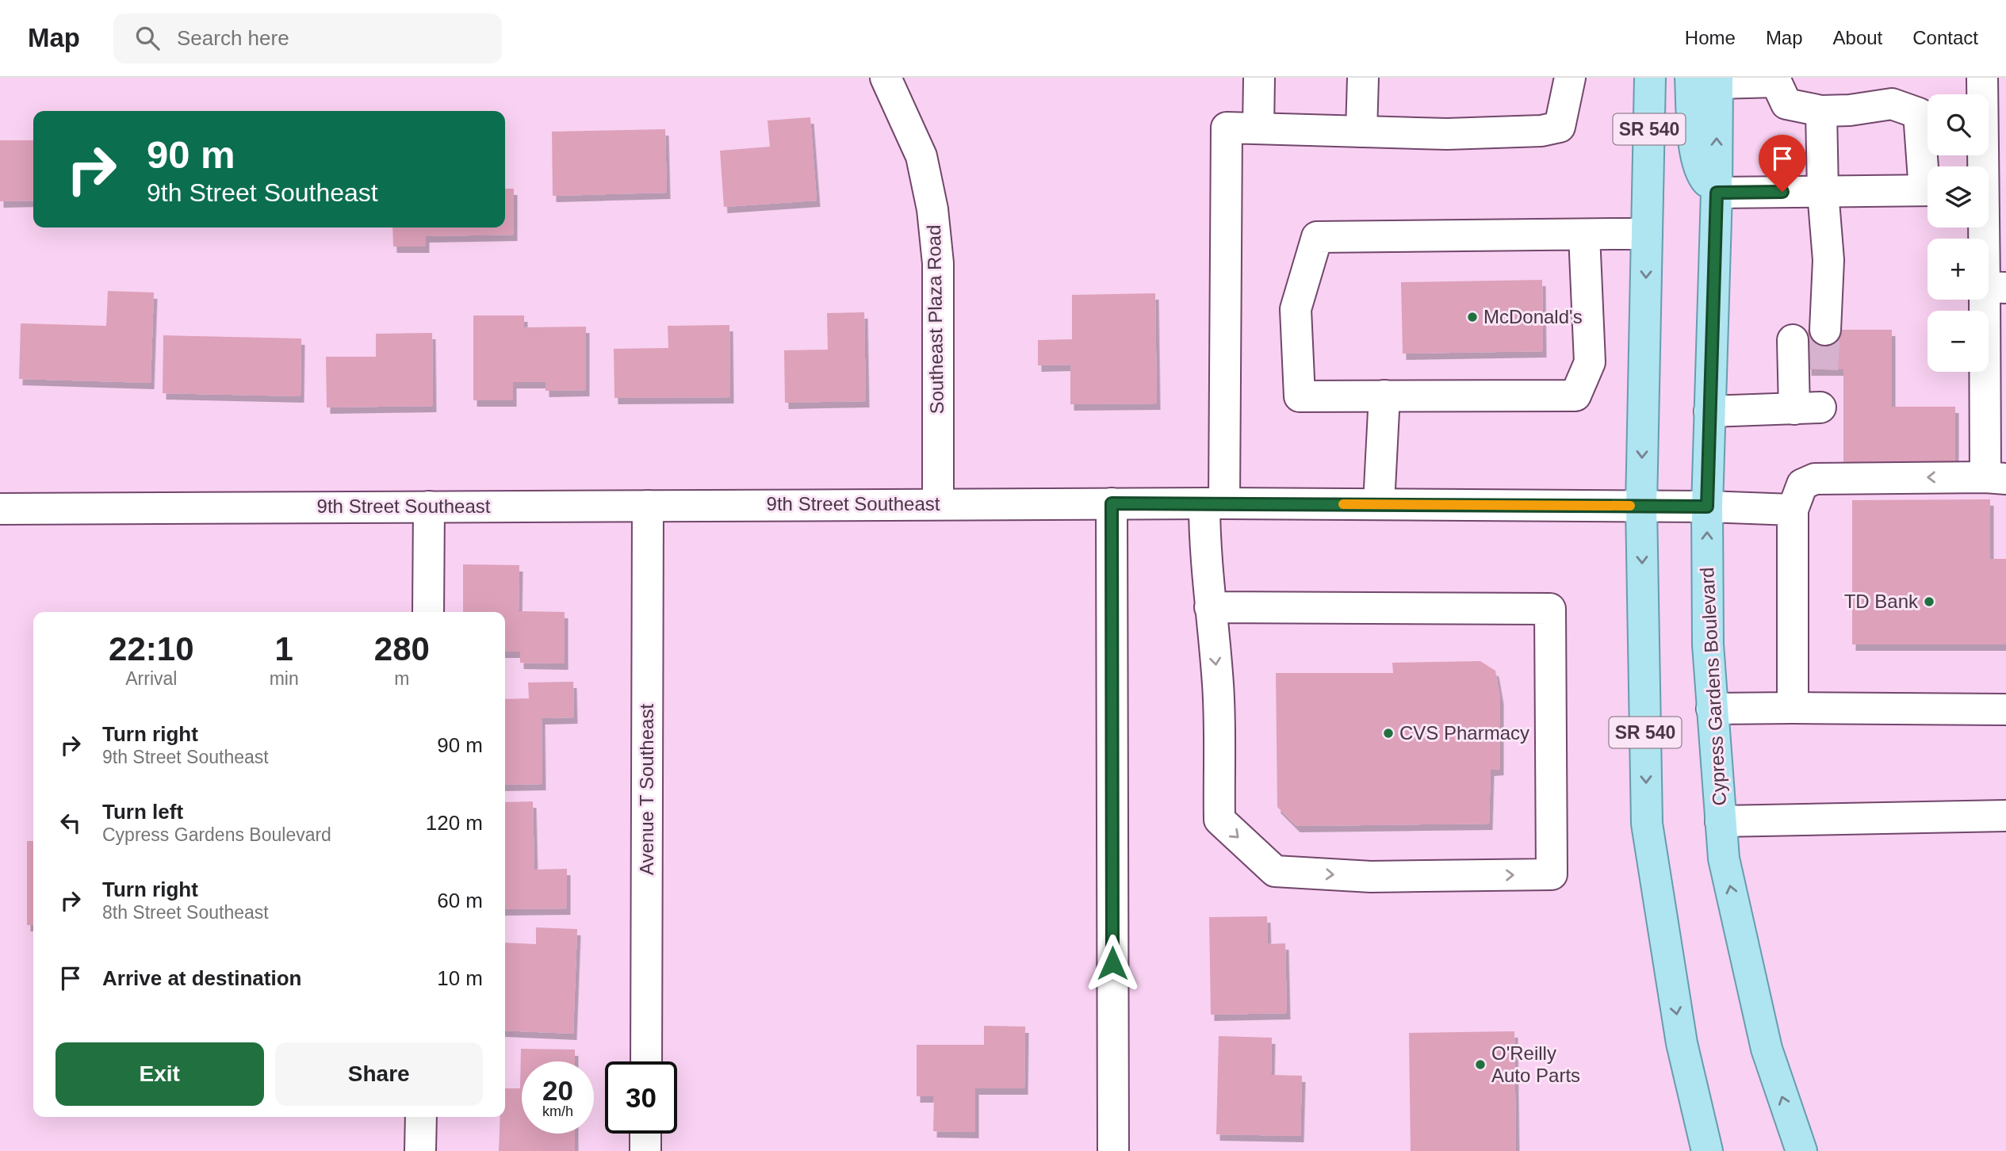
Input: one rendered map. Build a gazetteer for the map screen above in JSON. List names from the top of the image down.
{
  "streets": {
    "main road": ["SR 540", "Cypress Gardens Boulevard"],
    "street": ["Southeast Plaza Road", "9th Street Southeast", "Avenue T Southeast"]
  },
  "crossings": [
    ["SR 540", "9th Street Southeast"],
    ["Southeast Plaza Road", "9th Street Southeast"],
    ["9th Street Southeast", "Cypress Gardens Boulevard"],
    ["9th Street Southeast", "Avenue T Southeast"]
  ],
  "places": [
    "McDonald's",
    "TD Bank",
    "CVS Pharmacy",
    "O'Reilly Auto Parts"
  ],
  "page": {
    "header": "Map",
    "search": "Search here",
    "nav": [
      "Home",
      "Map",
      "About",
      "Contact"
    ],
    "map_buttons": ["+", "−"],
    "turn": ["90 m", "9th Street Southeast"],
    "eta": [
      "22:10",
      "Arrival",
      "1",
      "min",
      "280",
      "m"
    ],
    "list": [
      {
        "name": "Turn right",
        "note": "9th Street Southeast",
        "value": "90 m"
      },
      {
        "name": "Turn left",
        "note": "Cypress Gardens Boulevard",
        "value": "120 m"
      },
      {
        "name": "Turn right",
        "note": "8th Street Southeast",
        "value": "60 m"
      },
      {
        "name": "Arrive at destination",
        "value": "10 m"
      }
    ],
    "buttons": ["Exit", "Share"],
    "speed": "20 km/h",
    "limit": "30"
  }
}
